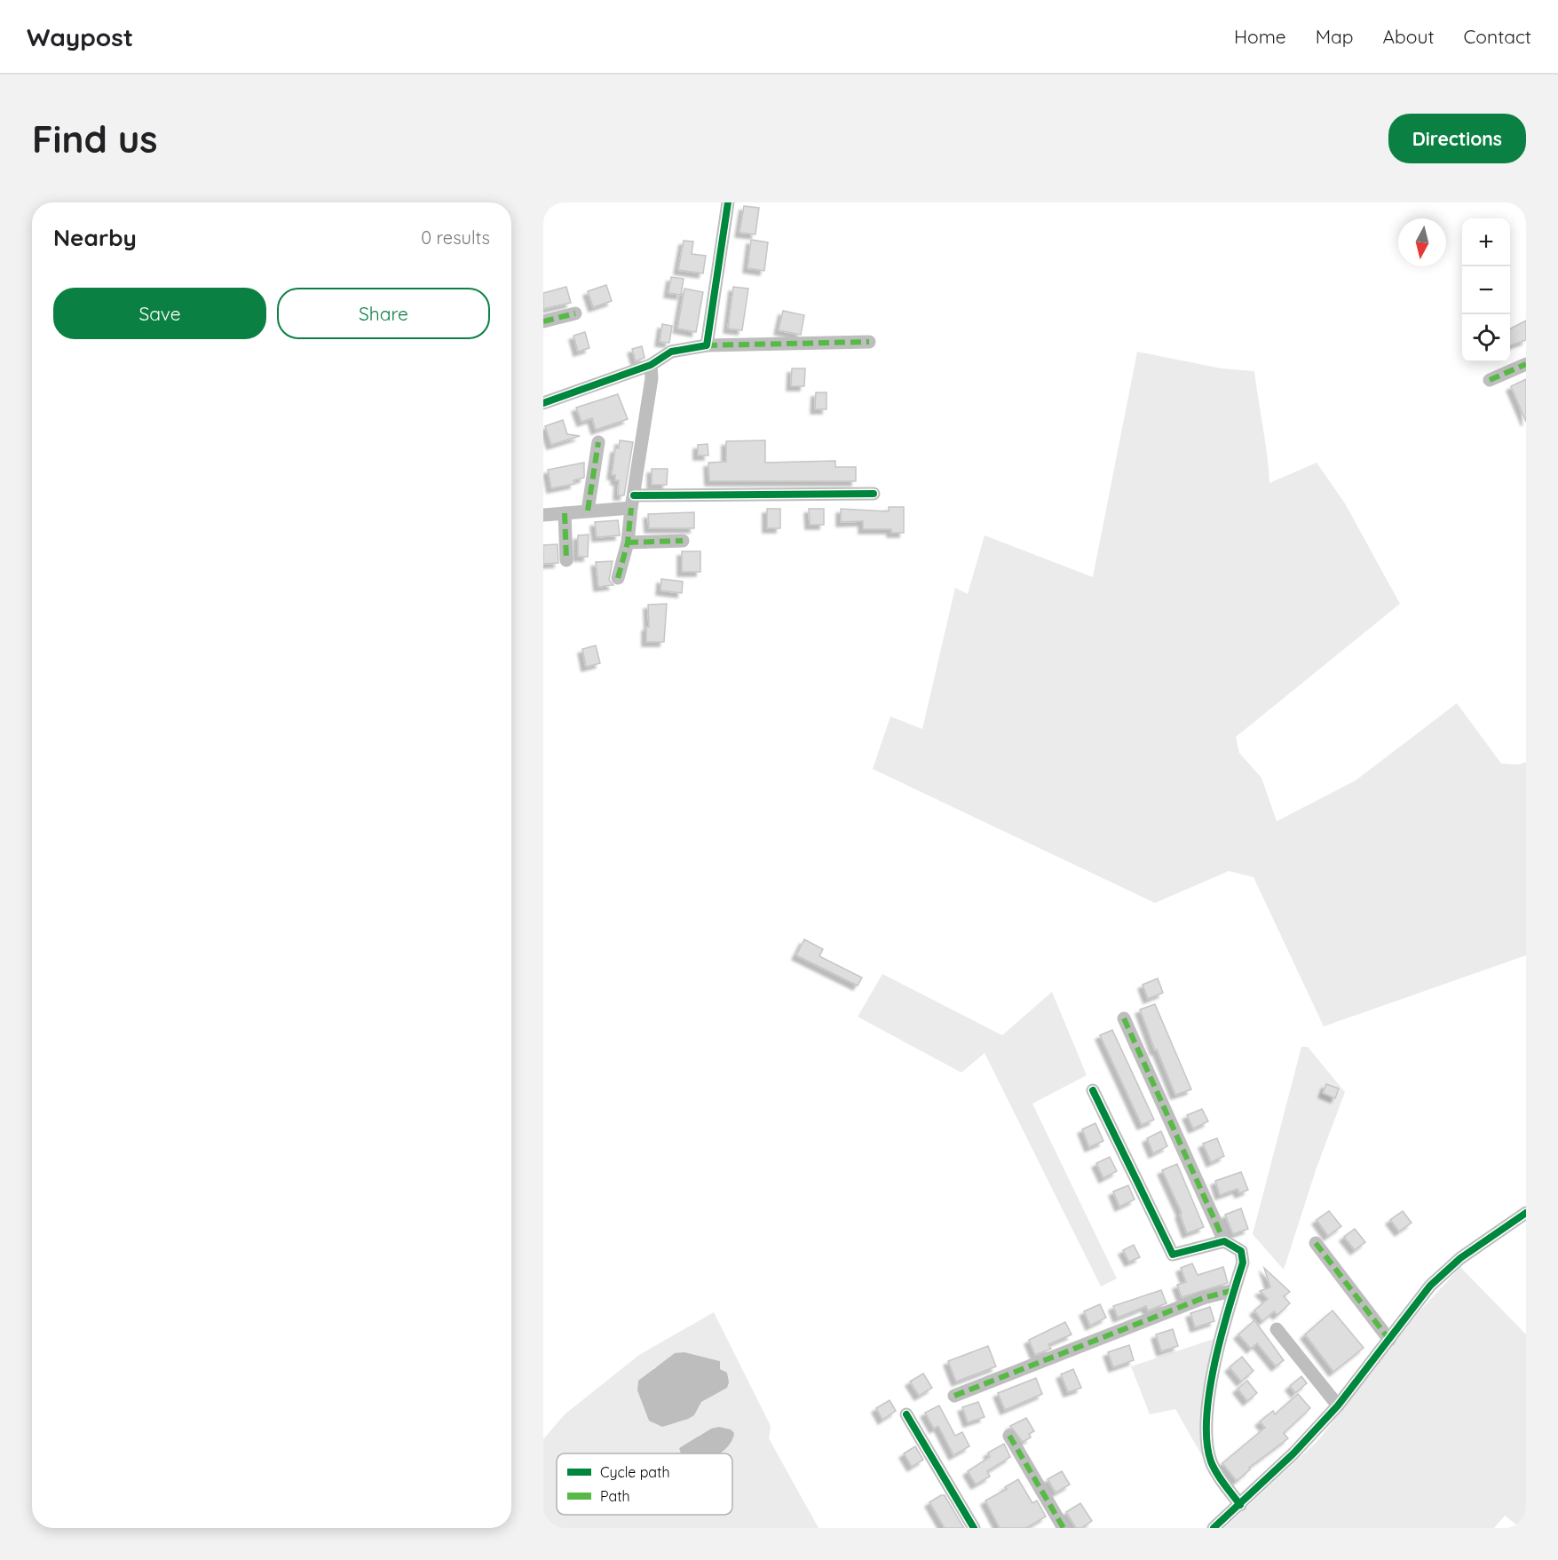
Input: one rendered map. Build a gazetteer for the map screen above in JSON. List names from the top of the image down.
{
  "legend": ["Cycle path", "Path"],
  "north": "bottom",
  "page": {
    "header": "Waypost",
    "nav": [
      "Home",
      "Map",
      "About",
      "Contact"
    ],
    "buttons": [
      "Directions",
      ["Save", "Share"]
    ],
    "title": "Find us",
    "heading": ["Nearby", "0 results"],
    "map_buttons": ["+", "−"]
  }
}
